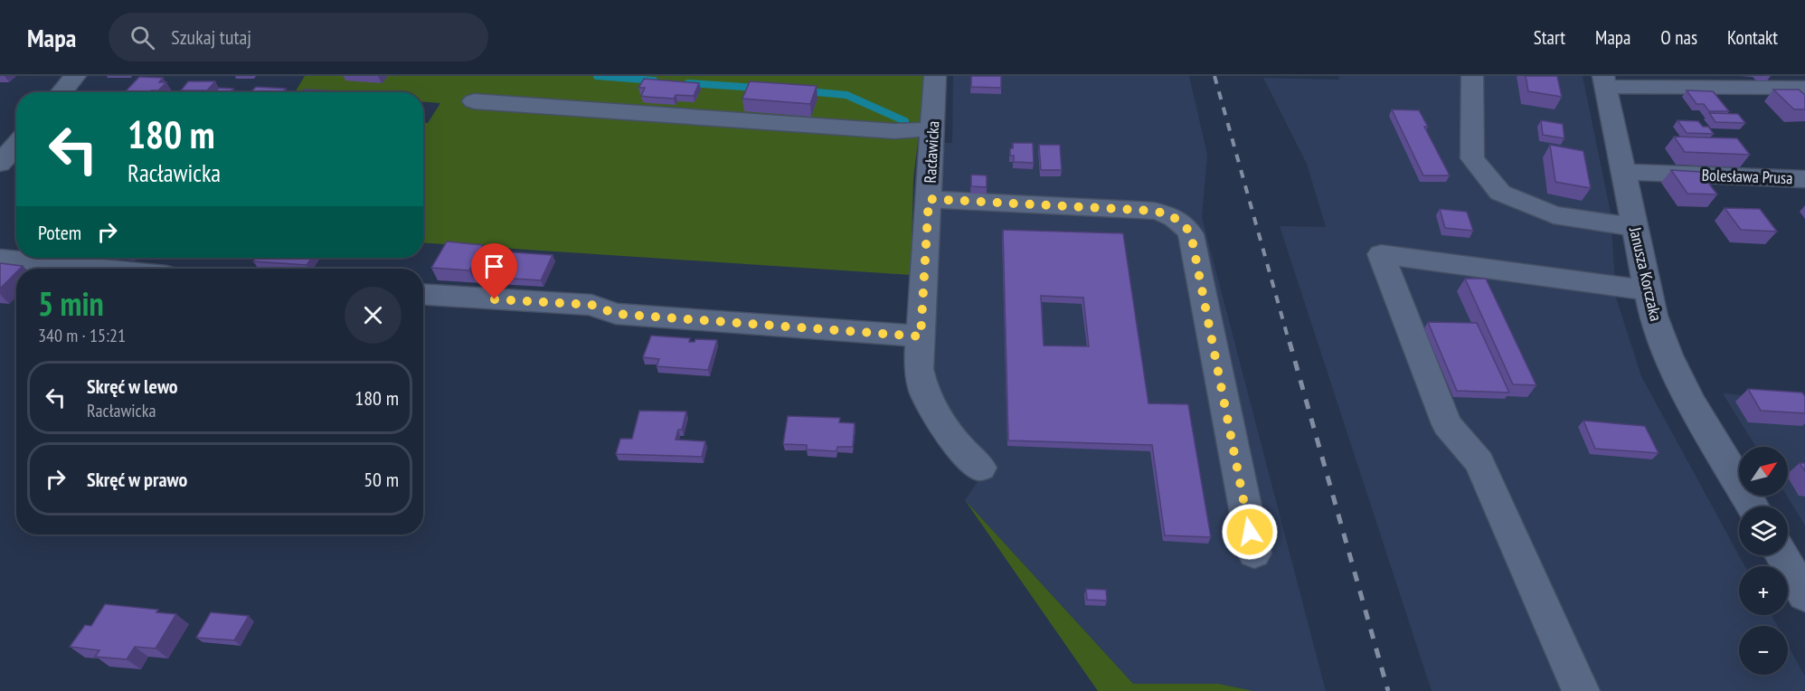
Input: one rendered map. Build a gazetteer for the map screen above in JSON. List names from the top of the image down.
{
  "streets": {
    "street": ["Racławicka", "Bolesława Prusa", "Janusza Korczaka"]
  },
  "crossings": [
    ["Bolesława Prusa", "Janusza Korczaka"]
  ],
  "north": "top right",
  "page": {
    "header": "Mapa",
    "search": "Szukaj tutaj",
    "nav": [
      "Start",
      "Mapa",
      "O nas",
      "Kontakt"
    ],
    "turn": ["180 m", "Racławicka"],
    "then": "Potem",
    "heading": ["5 min", "340 m · 15:21"],
    "list": [
      {
        "name": "Skręć w lewo",
        "note": "Racławicka",
        "value": "180 m"
      },
      {
        "name": "Skręć w prawo",
        "value": "50 m"
      }
    ],
    "map_buttons": ["+", "−"]
  }
}
